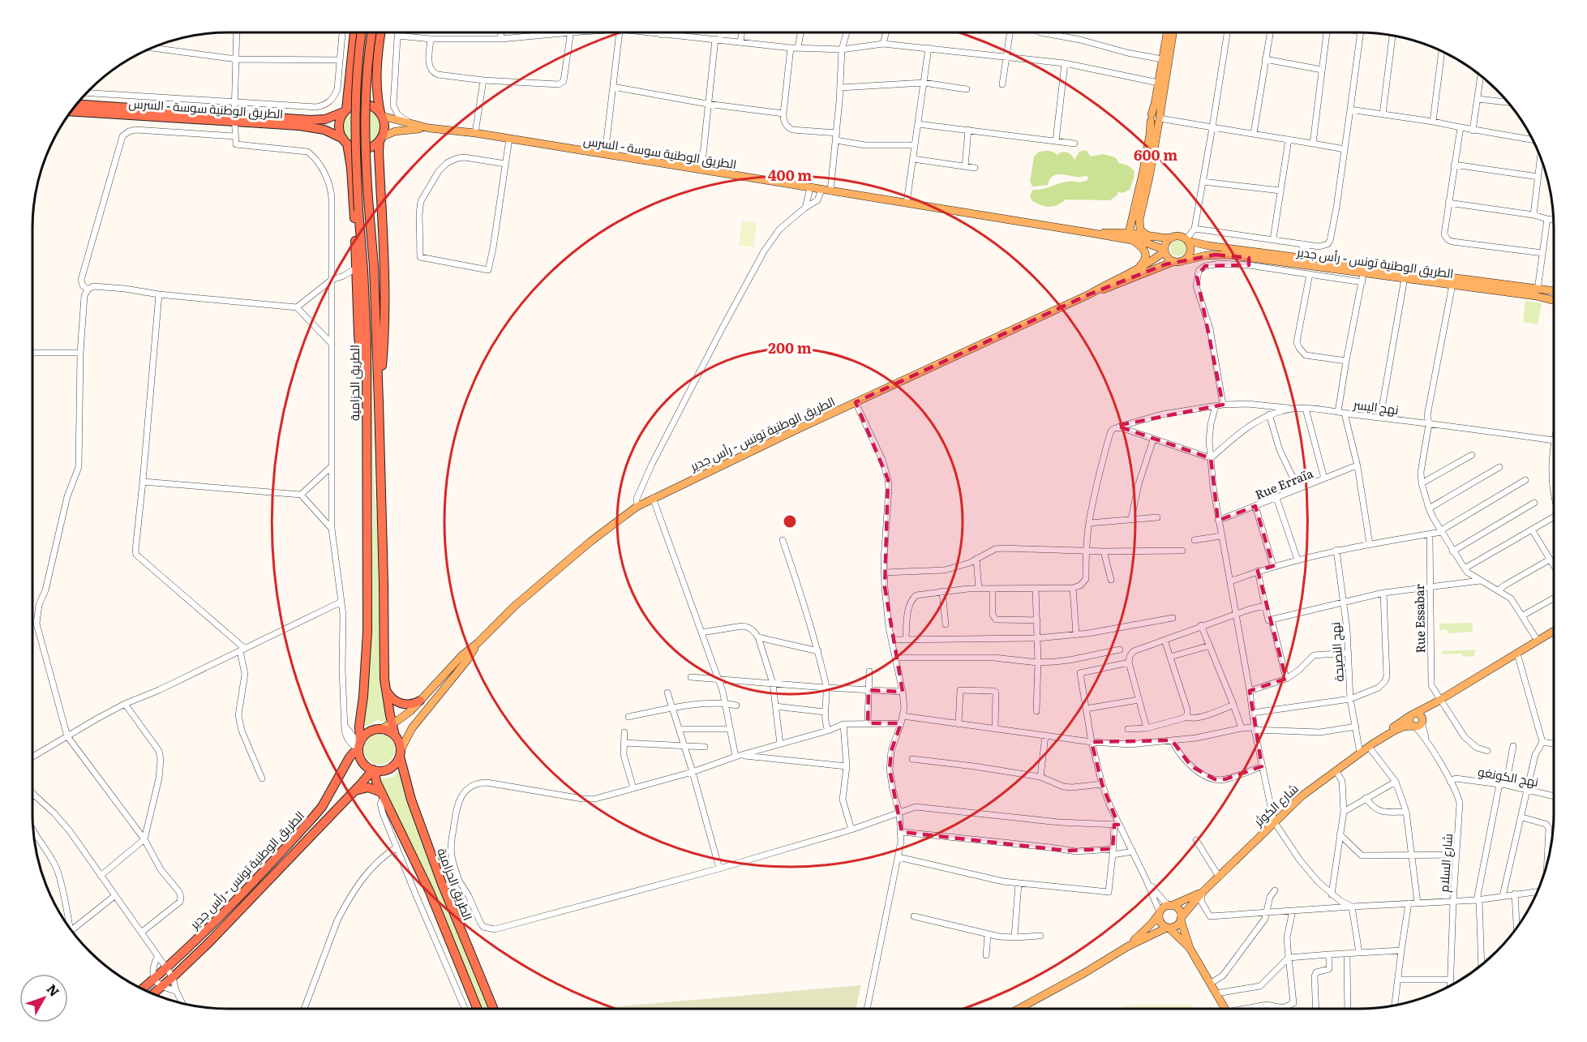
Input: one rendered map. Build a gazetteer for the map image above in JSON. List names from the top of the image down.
{
  "streets": {
    "highway": ["الطريق الوطنية سوسة - السرس", "الطريق الوطنية تونس - رأس جدير", "الطريق الحزامية"],
    "main road": ["شارع الكوثر"],
    "street": [
      "نهج اليسر",
      "Rue Erraïa",
      "Rue Essabar",
      "نهج النصيحة",
      "نهج الكونغو",
      "شارع السلام"
    ]
  },
  "crossings": [
    ["الطريق الوطنية سوسة - السرس", "الطريق الوطنية تونس - رأس جدير"],
    ["الطريق الوطنية تونس - رأس جدير", "الطريق الحزامية"],
    ["Rue Essabar", "شارع الكوثر"],
    ["نهج النصيحة", "شارع الكوثر"],
    ["نهج الكونغو", "شارع السلام"],
    ["شارع الكوثر", "شارع السلام"]
  ],
  "north": "top right",
  "rings": ["600 m", "400 m", "200 m"]
}
